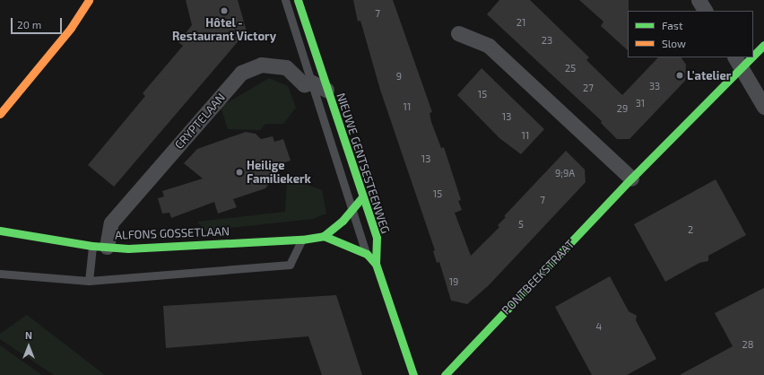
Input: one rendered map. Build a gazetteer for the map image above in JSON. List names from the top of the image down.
{
  "streets": {
    "main road": ["NIEUWE GENTSESTEENWEG", "ALFONS GOSSETLAAN", "PONTBEEKSTRAAT"],
    "street": ["CRYPTELAAN"]
  },
  "crossings": [
    ["CRYPTELAAN", "NIEUWE GENTSESTEENWEG"],
    ["CRYPTELAAN", "ALFONS GOSSETLAAN"]
  ],
  "places": ["Hôtel - Restaurant Victory", "L'atelier", "Heilige Familiekerk"],
  "house_numbers": [
    "7",
    "21",
    "23",
    "25",
    "9",
    "33",
    "27",
    "15",
    "31",
    "11",
    "29",
    "13",
    "11",
    "13",
    "9;9A",
    "15",
    "7",
    "5",
    "2",
    "19",
    "4",
    "28"
  ],
  "legend": ["Fast", "Slow"],
  "scale_bar": "20 m",
  "north": "top"
}
